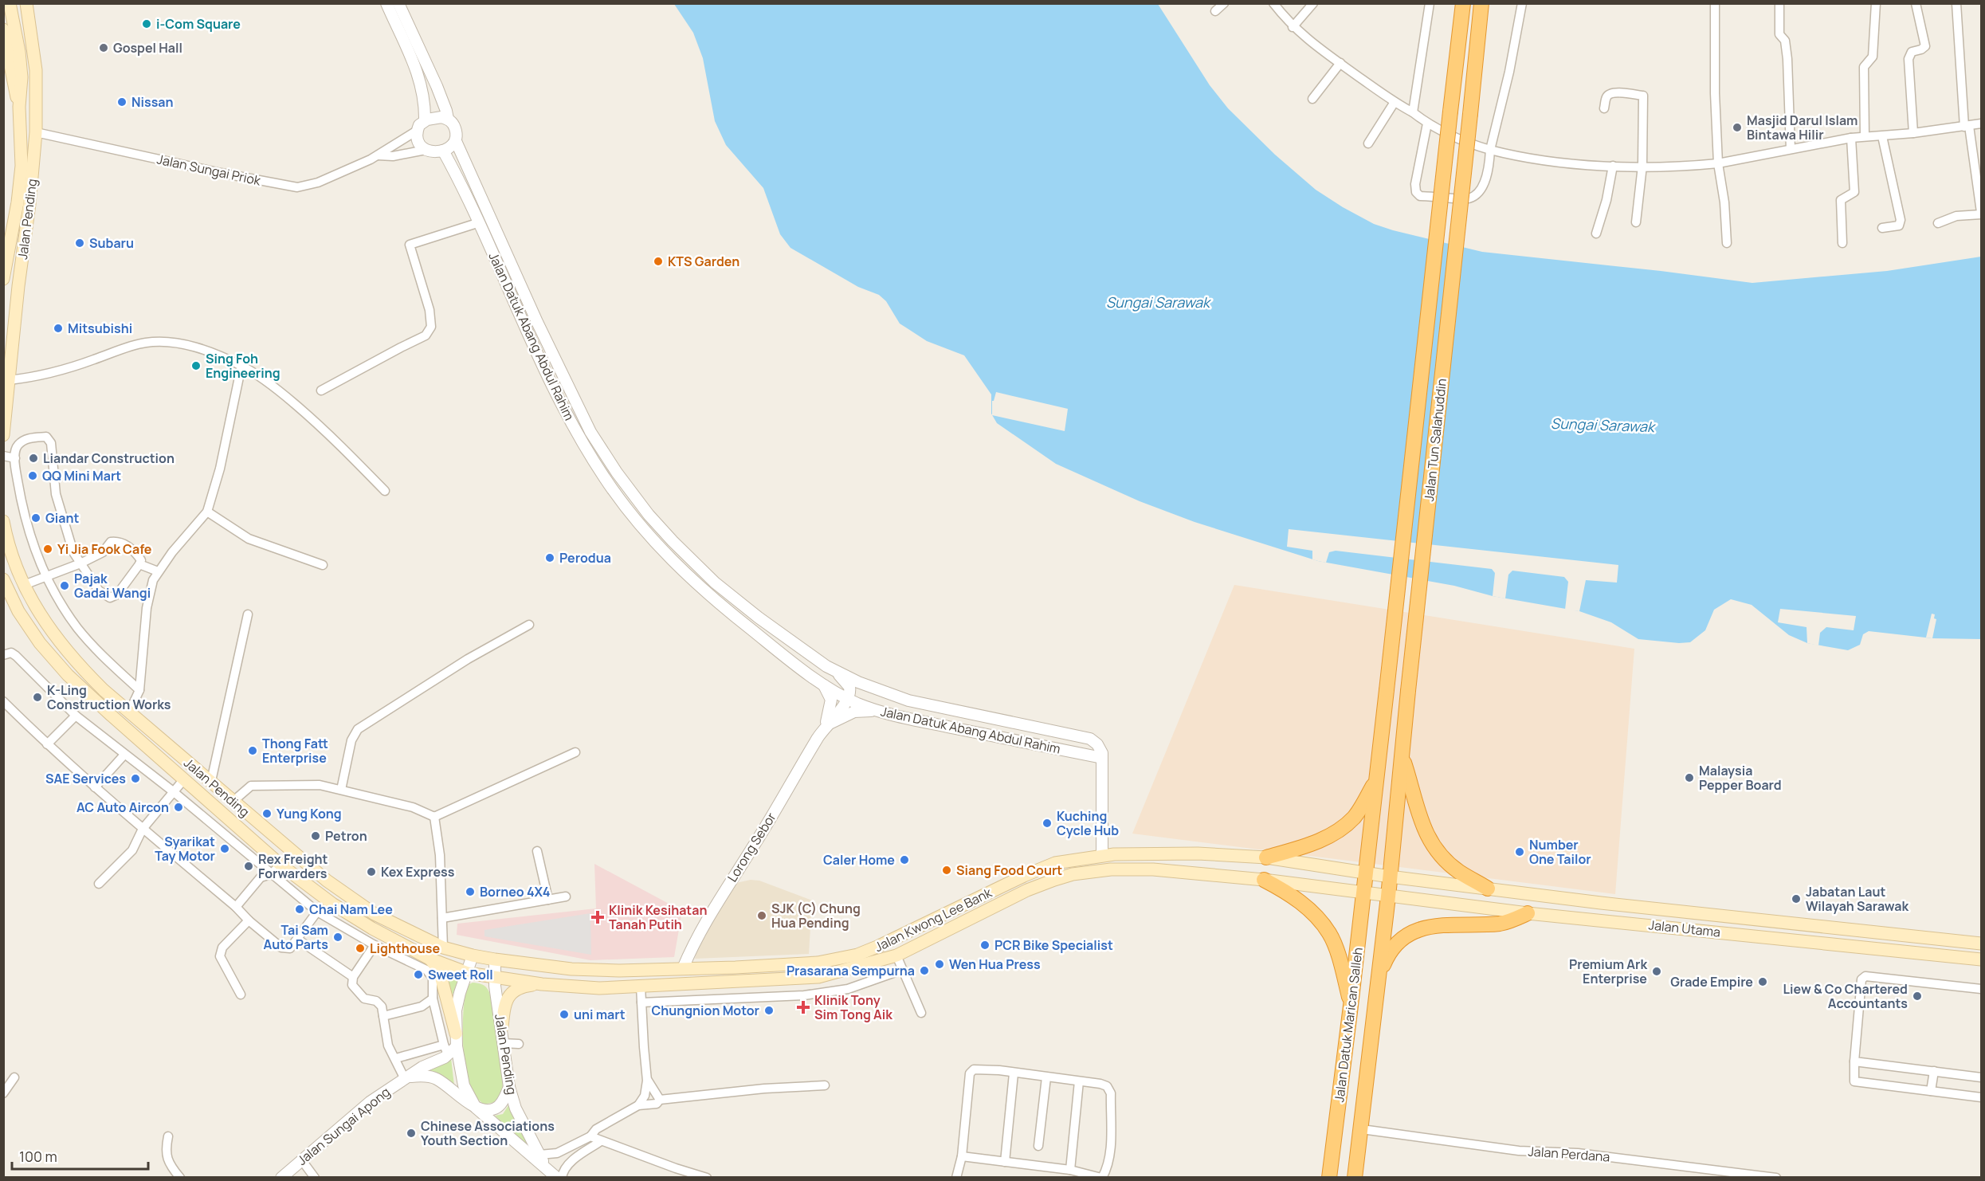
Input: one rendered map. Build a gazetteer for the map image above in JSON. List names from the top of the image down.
{
  "streets": {
    "highway": ["Jalan Tun Salahuddin", "Jalan Datuk Marican Salleh"],
    "main road": ["Jalan Pending", "Jalan Kwong Lee Bank", "Jalan Utama"],
    "street": [
      "Jalan Sungai Priok",
      "Jalan Datuk Abang Abdul Rahim",
      "Lorong Sebor",
      "Jalan Sungai Apong",
      "Jalan Perdana"
    ]
  },
  "crossings": [
    ["Jalan Sungai Priok", "Jalan Pending"],
    ["Jalan Pending", "Jalan Kwong Lee Bank"],
    ["Jalan Tun Salahuddin", "Jalan Kwong Lee Bank"],
    ["Jalan Tun Salahuddin", "Jalan Utama"],
    ["Jalan Tun Salahuddin", "Jalan Datuk Marican Salleh"],
    ["Lorong Sebor", "Jalan Kwong Lee Bank"],
    ["Jalan Kwong Lee Bank", "Jalan Utama"],
    ["Jalan Kwong Lee Bank", "Jalan Datuk Marican Salleh"],
    ["Jalan Utama", "Jalan Datuk Marican Salleh"],
    ["Jalan Datuk Marican Salleh", "Jalan Perdana"]
  ],
  "water": ["Sungai Sarawak"],
  "places": {
    "other": [
      "i-Com Square",
      "Gospel Hall",
      "Nissan",
      "Masjid Darul Islam Bintawa Hilir",
      "Subaru",
      "KTS Garden",
      "Mitsubishi",
      "Sing Foh Engineering",
      "Liandar Construction",
      "QQ Mini Mart",
      "Giant",
      "Yi Jia Fook Cafe",
      "Perodua",
      "Pajak Gadai Wangi",
      "K-Ling Construction Works",
      "Thong Fatt Enterprise",
      "Malaysia Pepper Board",
      "SAE Services",
      "AC Auto Aircon",
      "Yung Kong",
      "Kuching Cycle Hub",
      "Petron",
      "Syarikat Tay Motor",
      "Number One Tailor",
      "Caler Home",
      "Rex Freight Forwarders",
      "Siang Food Court",
      "Kex Express",
      "Borneo 4X4",
      "Jabatan Laut Wilayah Sarawak",
      "Chai Nam Lee",
      "SJK (C) Chung Hua Pending",
      "Tai Sam Auto Parts",
      "PCR Bike Specialist",
      "Lighthouse",
      "Wen Hua Press",
      "Prasarana Sempurna",
      "Premium Ark Enterprise",
      "Sweet Roll",
      "Grade Empire",
      "Liew & Co Chartered Accountants",
      "Chungnion Motor",
      "uni mart",
      "Chinese Associations Youth Section"
    ],
    "health": ["Klinik Kesihatan Tanah Putih", "Klinik Tony Sim Tong Aik"]
  },
  "scale_bar": "100 m"
}
